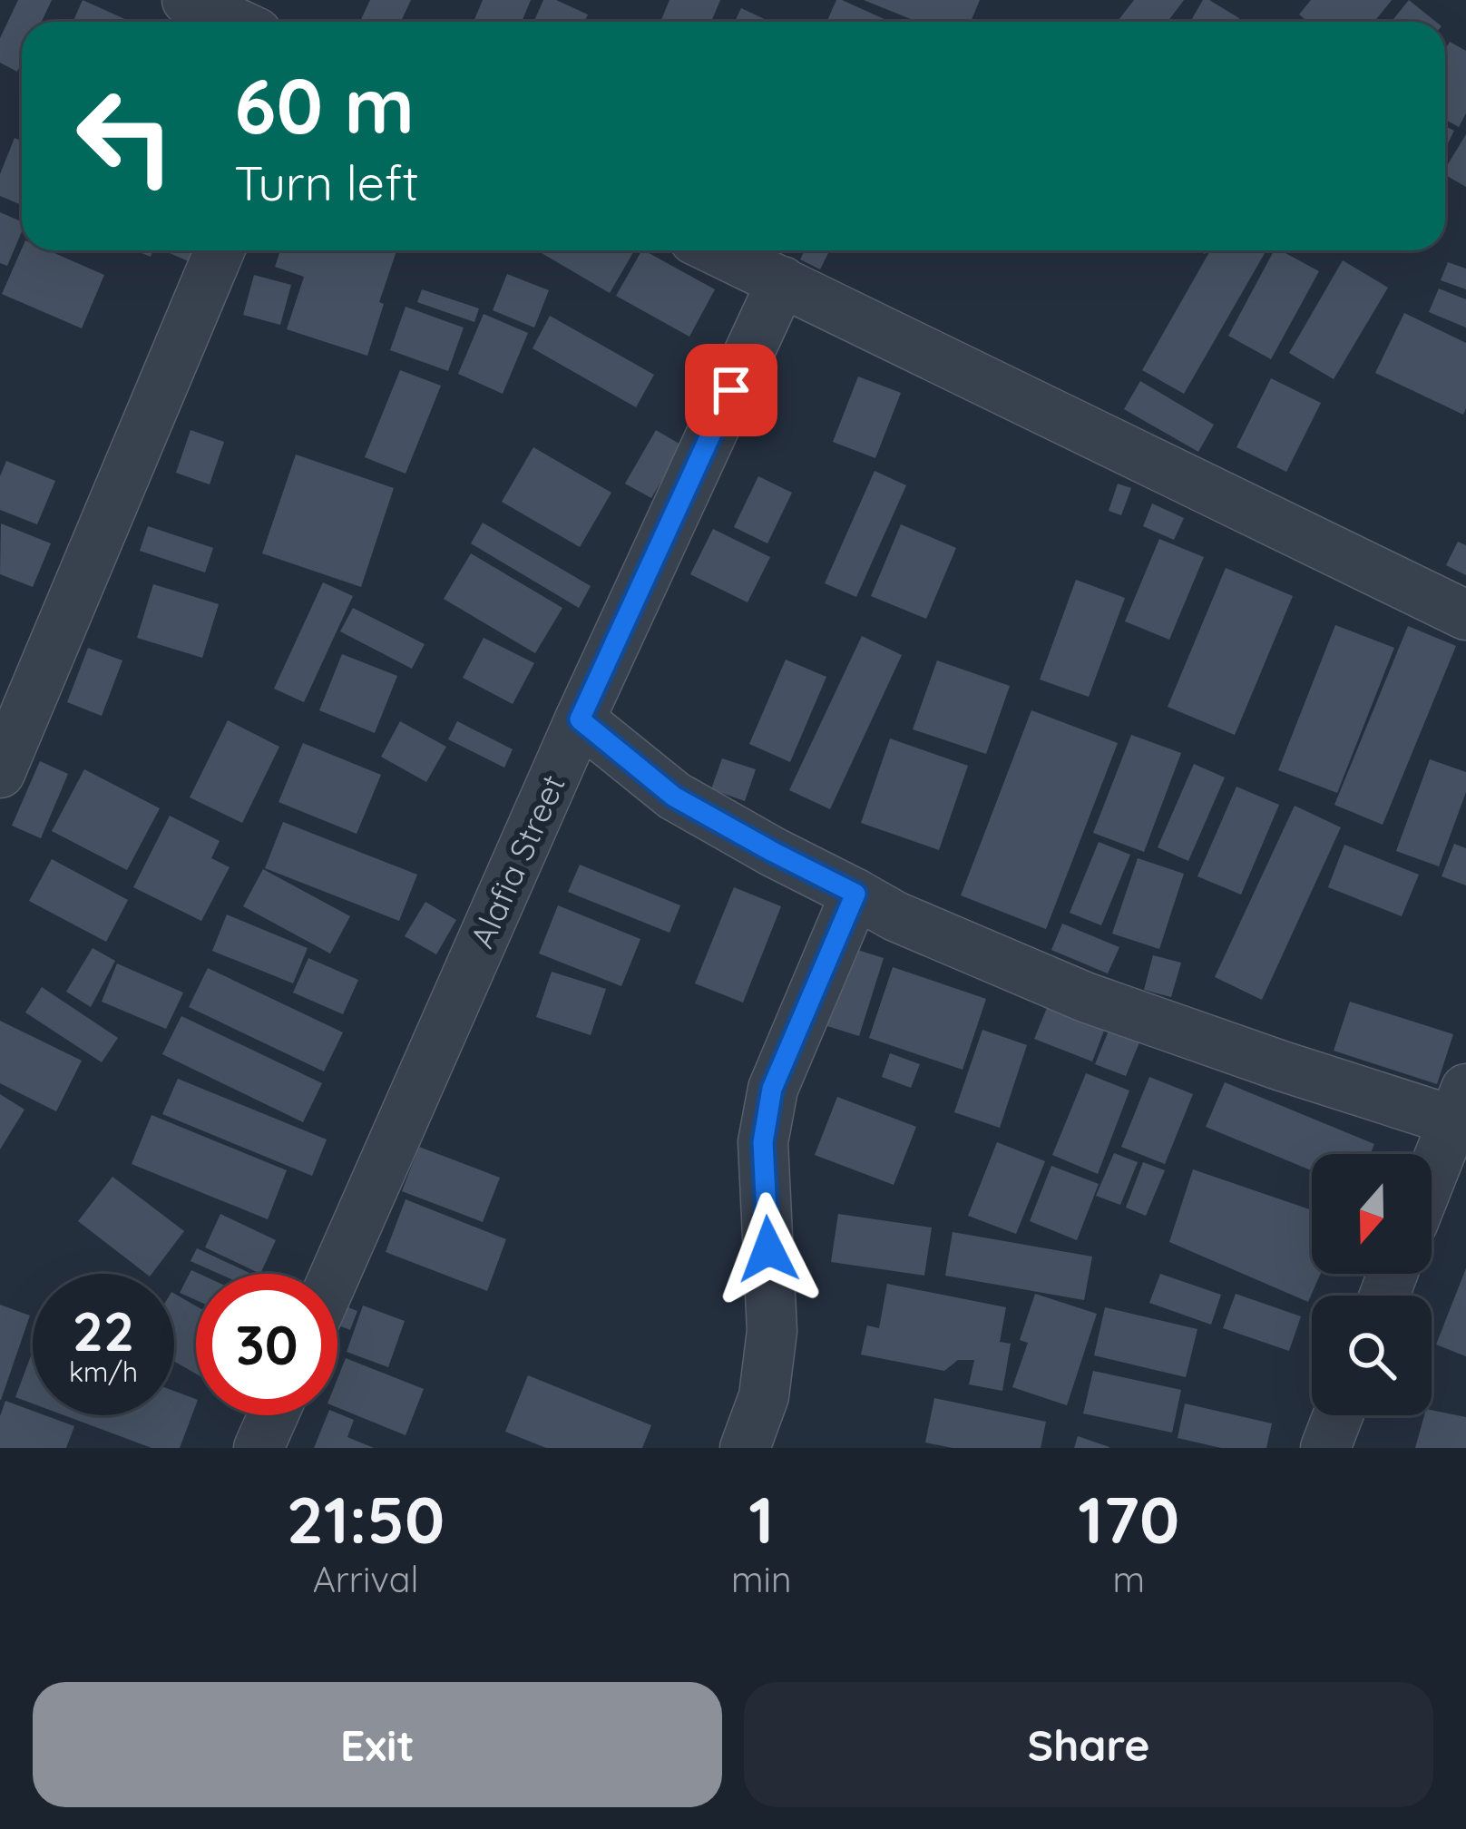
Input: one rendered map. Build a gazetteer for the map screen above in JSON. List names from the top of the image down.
{
  "streets": {
    "street": ["Alafia Street"]
  },
  "north": "bottom",
  "page": {
    "turn": ["60 m", "Turn left"],
    "speed": "22 km/h",
    "limit": "30",
    "eta": [
      "21:50",
      "Arrival",
      "1",
      "min",
      "170",
      "m"
    ],
    "buttons": ["Exit", "Share"]
  }
}
